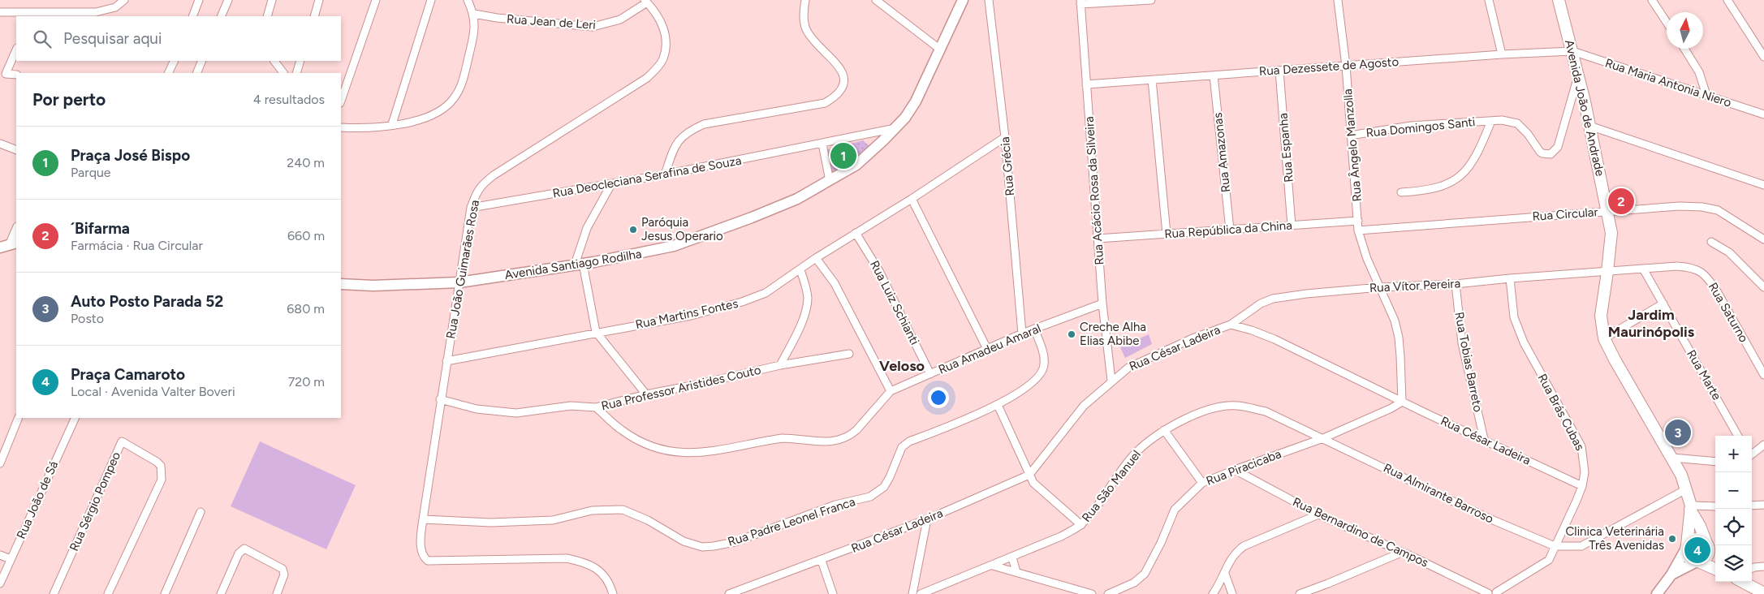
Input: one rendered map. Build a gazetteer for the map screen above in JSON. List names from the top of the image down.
{
  "streets": {
    "main road": ["Avenida João de Andrade", "Avenida Santiago Rodilha"],
    "street": [
      "Rua Jean de Leri",
      "Rua Dezessete de Agosto",
      "Rua Maria Antonia Niero",
      "Rua Domingos Santi",
      "Rua Ângelo Manzolla",
      "Rua Espanha",
      "Rua Amazonas",
      "Rua Grécia",
      "Rua Deocleciana Serafina de Souza",
      "Rua Acácio Rosa da Silveira",
      "Rua Circular",
      "Rua República da China",
      "Rua João Guimarães Rosa",
      "Rua Vítor Pereira",
      "Rua Luiz Schianti",
      "Rua Saturno",
      "Rua Martins Fontes",
      "Rua César Ladeira",
      "Rua Amadeu Amaral",
      "Rua Tobias Barreto",
      "Rua Marte",
      "Rua Professor Aristides Couto",
      "Rua Brás Cubas",
      "Rua Piracicaba",
      "Rua São Manuel",
      "Rua Almirante Barroso",
      "Rua João de Sá",
      "Rua Sérgio Pompeo",
      "Rua Padre Leonel Franca",
      "Rua Bernardino de Campos"
    ]
  },
  "crossings": [
    ["Rua Jean de Leri", "Rua João Guimarães Rosa"],
    ["Rua Dezessete de Agosto", "Rua Maria Antonia Niero"],
    ["Rua Dezessete de Agosto", "Avenida João de Andrade"],
    ["Rua Dezessete de Agosto", "Rua Ângelo Manzolla"],
    ["Rua Dezessete de Agosto", "Rua Espanha"],
    ["Rua Dezessete de Agosto", "Rua Amazonas"],
    ["Rua Dezessete de Agosto", "Rua Acácio Rosa da Silveira"],
    ["Rua Maria Antonia Niero", "Avenida João de Andrade"],
    ["Avenida João de Andrade", "Rua Domingos Santi"],
    ["Avenida João de Andrade", "Rua Circular"],
    ["Avenida João de Andrade", "Rua Vítor Pereira"],
    ["Avenida João de Andrade", "Rua Saturno"],
    ["Rua Domingos Santi", "Rua Ângelo Manzolla"],
    ["Rua Ângelo Manzolla", "Rua Circular"],
    ["Rua Ângelo Manzolla", "Rua República da China"],
    ["Rua Ângelo Manzolla", "Rua Vítor Pereira"],
    ["Rua Ângelo Manzolla", "Rua César Ladeira"],
    ["Rua Ângelo Manzolla", "Rua Piracicaba"],
    ["Rua Espanha", "Rua República da China"],
    ["Rua Amazonas", "Rua República da China"],
    ["Rua Grécia", "Rua Martins Fontes"],
    ["Rua Grécia", "Rua Amadeu Amaral"],
    ["Rua Deocleciana Serafina de Souza", "Avenida Santiago Rodilha"],
    ["Rua Deocleciana Serafina de Souza", "Rua João Guimarães Rosa"],
    ["Rua Acácio Rosa da Silveira", "Rua República da China"],
    ["Rua Acácio Rosa da Silveira", "Rua César Ladeira"],
    ["Rua Acácio Rosa da Silveira", "Rua Amadeu Amaral"],
    ["Avenida Santiago Rodilha", "Rua João Guimarães Rosa"],
    ["Rua João Guimarães Rosa", "Rua Martins Fontes"],
    ["Rua João Guimarães Rosa", "Rua Professor Aristides Couto"],
    ["Rua João Guimarães Rosa", "Rua Padre Leonel Franca"],
    ["Rua Vítor Pereira", "Rua Saturno"],
    ["Rua Vítor Pereira", "Rua César Ladeira"],
    ["Rua Vítor Pereira", "Rua Tobias Barreto"],
    ["Rua Vítor Pereira", "Rua Brás Cubas"],
    ["Rua Luiz Schianti", "Rua Martins Fontes"],
    ["Rua Luiz Schianti", "Rua Amadeu Amaral"],
    ["Rua Saturno", "Rua Marte"],
    ["Rua César Ladeira", "Rua Tobias Barreto"],
    ["Rua César Ladeira", "Rua Brás Cubas"],
    ["Rua César Ladeira", "Rua Piracicaba"],
    ["Rua Amadeu Amaral", "Rua Professor Aristides Couto"],
    ["Rua Amadeu Amaral", "Rua Padre Leonel Franca"],
    ["Rua Brás Cubas", "Rua Almirante Barroso"],
    ["Rua Piracicaba", "Rua São Manuel"],
    ["Rua Piracicaba", "Rua Almirante Barroso"],
    ["Rua Piracicaba", "Rua Bernardino de Campos"],
    ["Rua São Manuel", "Rua Almirante Barroso"]
  ],
  "districts": ["Jardim Maurinópolis", "Veloso"],
  "places": ["Paróquia Jesus Operario", "Creche Alha Elias Abibe", "Clinica Veterinária Três Avenidas"],
  "north": "top",
  "page": {
    "search": "Pesquisar aqui",
    "heading": ["Por perto", "4 resultados"],
    "list": [
      {
        "mark": "1",
        "name": "Praça José Bispo",
        "note": "Parque",
        "value": "240 m"
      },
      {
        "mark": "2",
        "name": "´Bifarma",
        "note": "Farmácia · Rua Circular",
        "value": "660 m"
      },
      {
        "mark": "3",
        "name": "Auto Posto Parada 52",
        "note": "Posto",
        "value": "680 m"
      },
      {
        "mark": "4",
        "name": "Praça Camaroto",
        "note": "Local · Avenida Valter Boveri",
        "value": "720 m"
      }
    ],
    "pins": [
      "1",
      "2",
      "3",
      "4"
    ],
    "map_buttons": ["+", "−"]
  }
}
